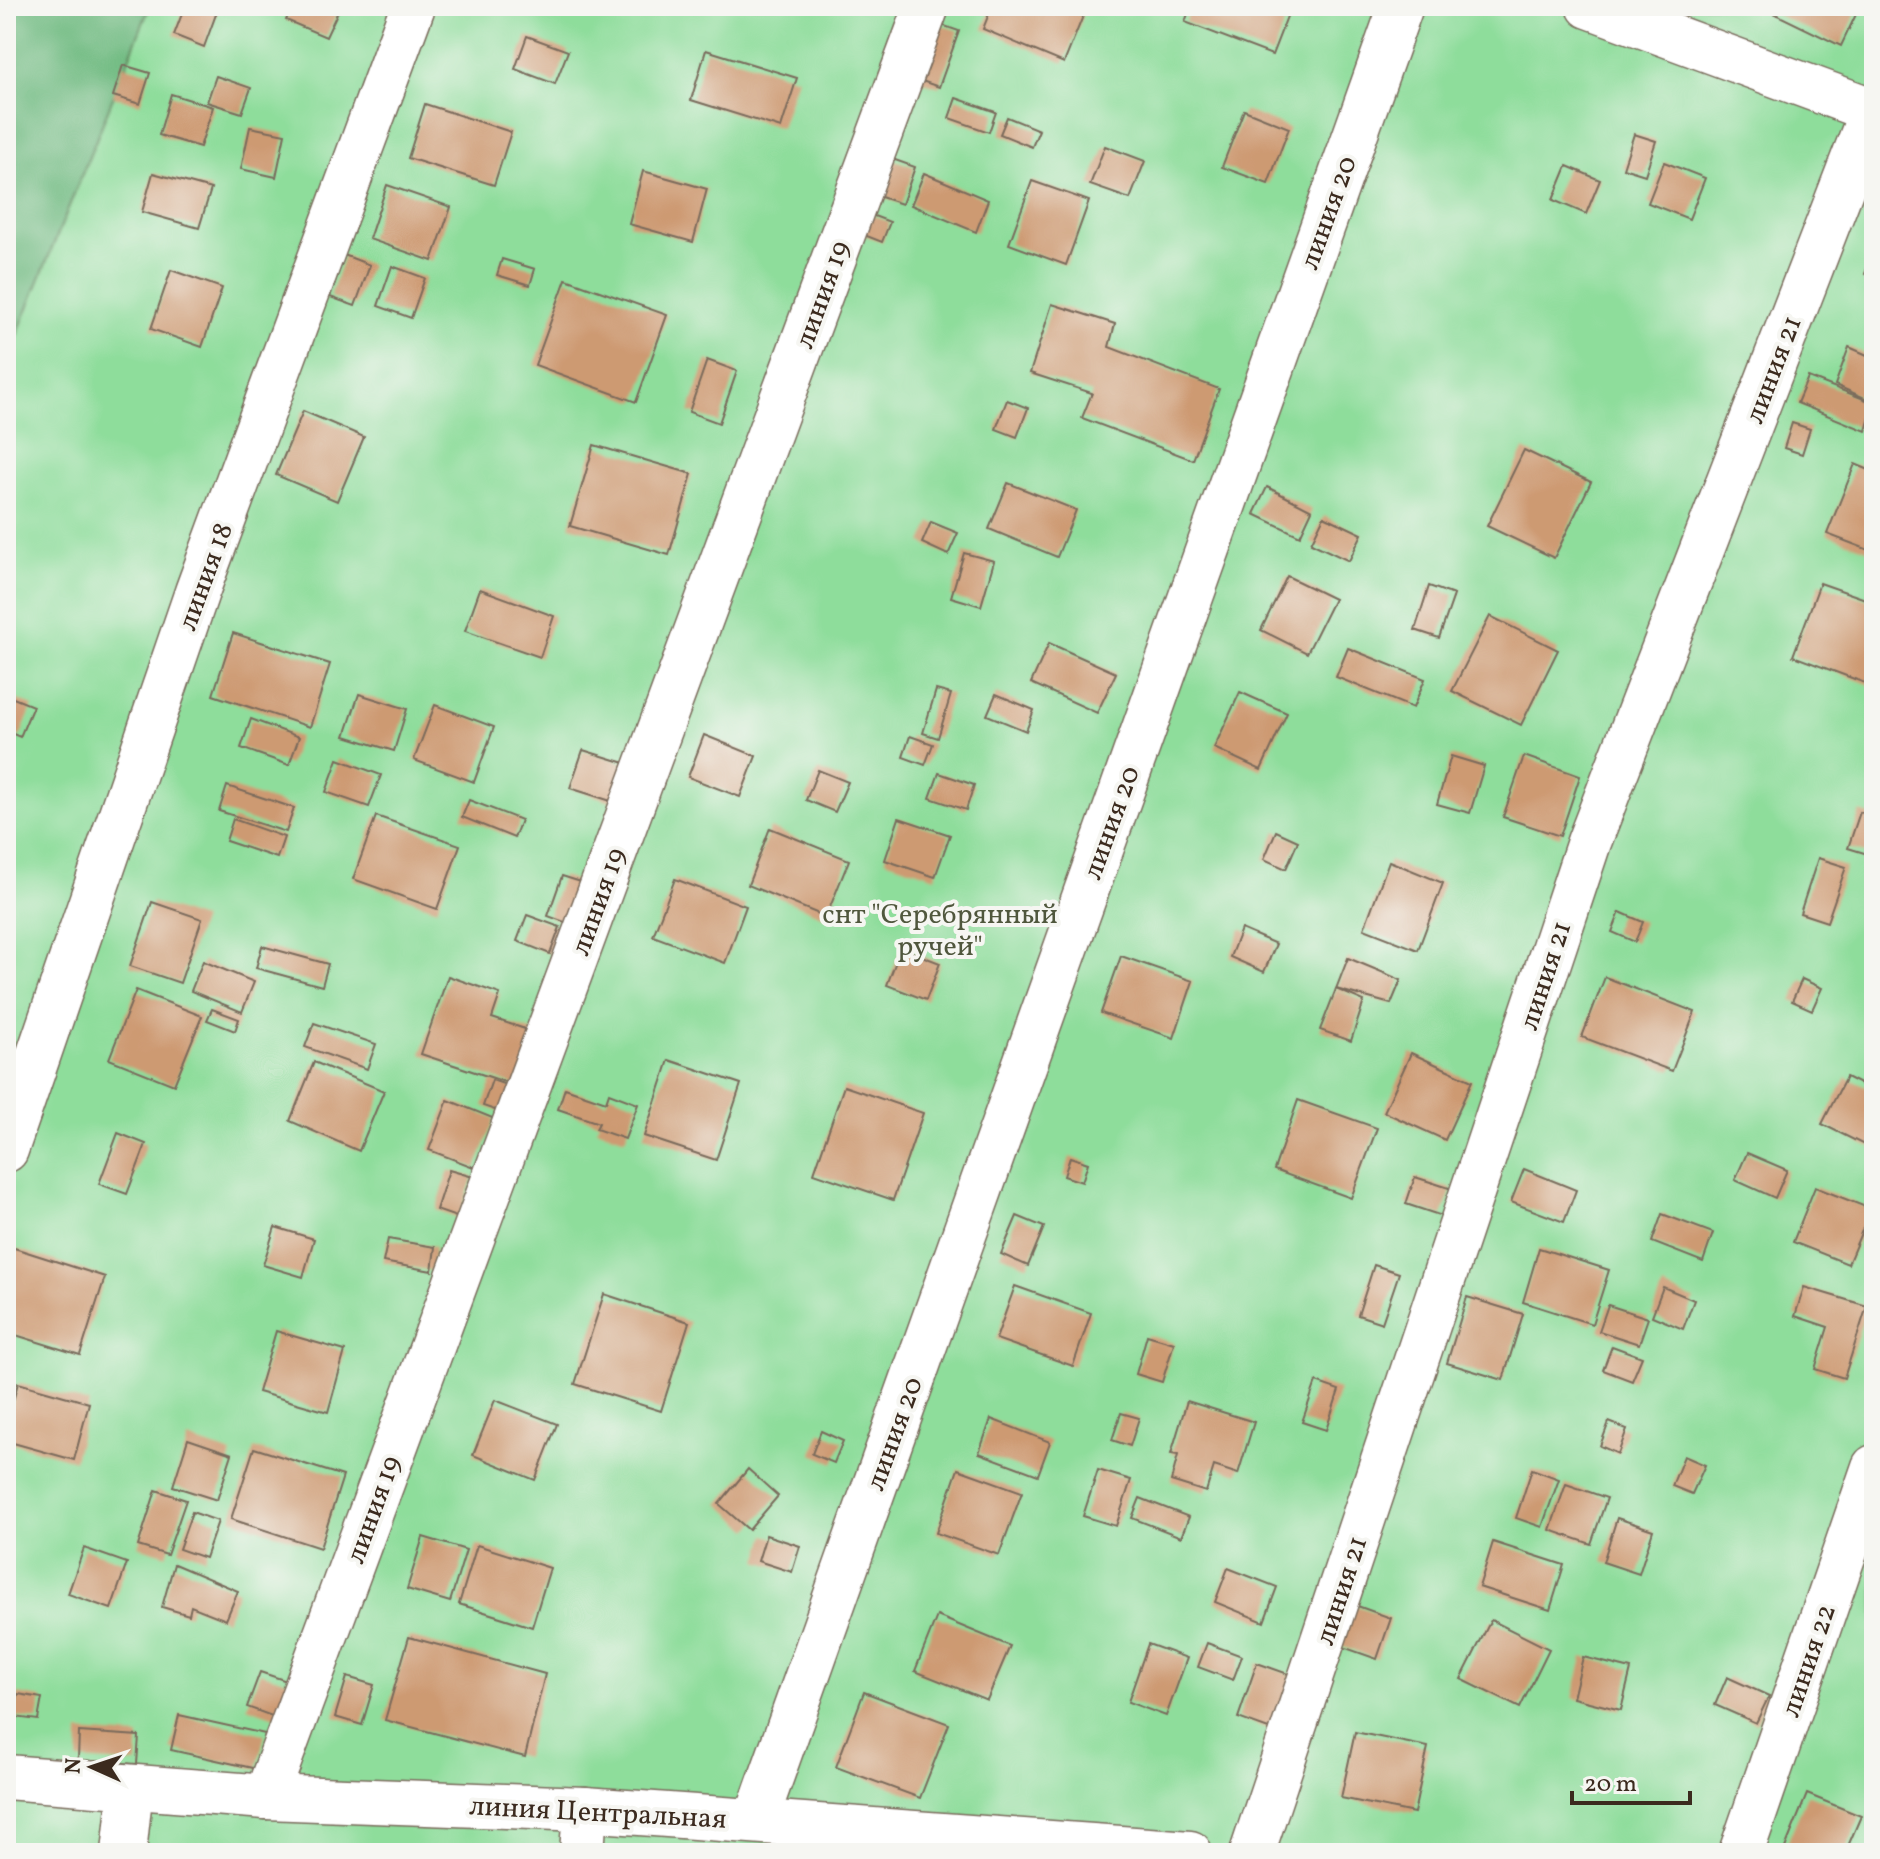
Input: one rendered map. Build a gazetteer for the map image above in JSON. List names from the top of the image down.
{
  "streets": {
    "street": [
      "линия 20",
      "линия 19",
      "линия 21",
      "линия 18",
      "линия 22",
      "линия Центральная"
    ]
  },
  "crossings": [
    ["линия 20", "линия Центральная"],
    ["линия 19", "линия Центральная"]
  ],
  "parks": ["снт \"Серебрянный ручей\""],
  "scale_bar": "20 m",
  "north": "left"
}
